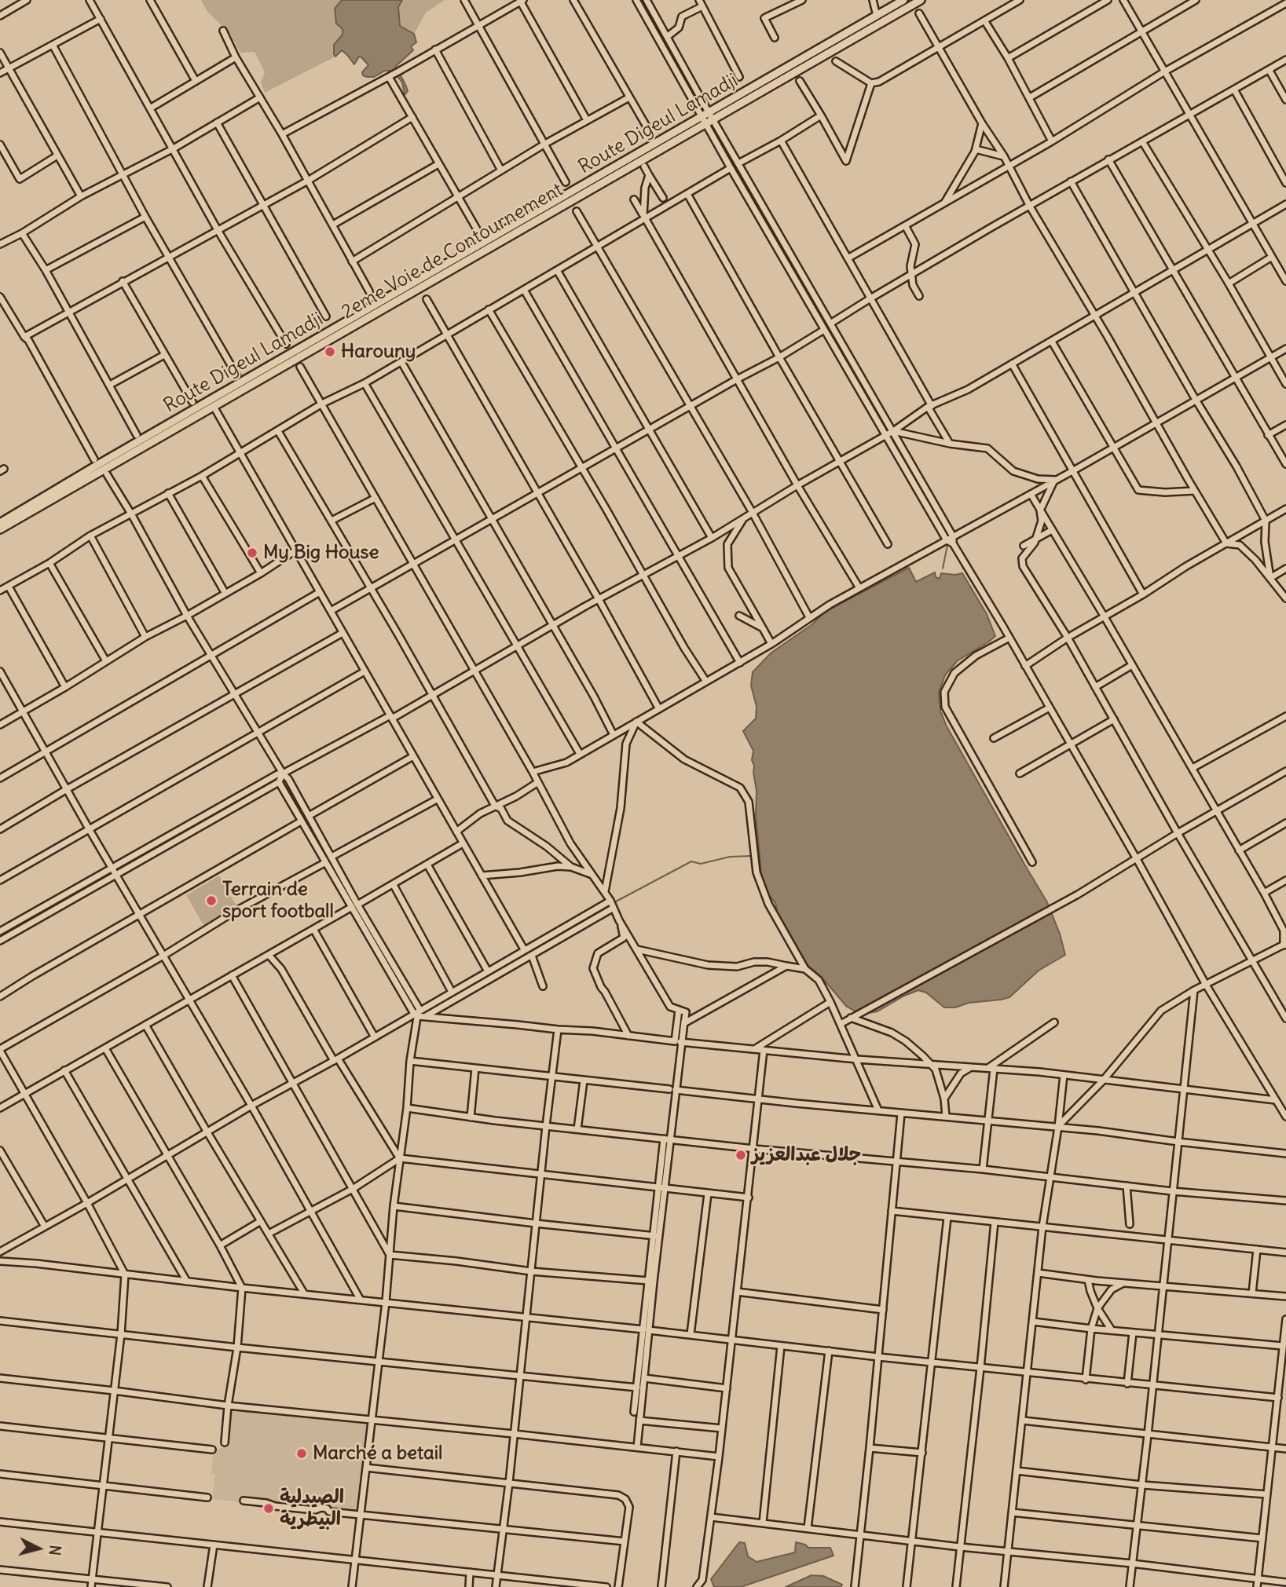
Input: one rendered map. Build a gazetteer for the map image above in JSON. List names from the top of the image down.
{
  "streets": {
    "main road": ["Route Digeul Lamadji", "2eme Voie de Contournement"]
  },
  "places": [
    "Harouny",
    "My Big House",
    "Terrain de sport football",
    "جلال عبدالعزيز",
    "Marché a betail",
    "الصيدلية البيطرية"
  ],
  "north": "right"
}
